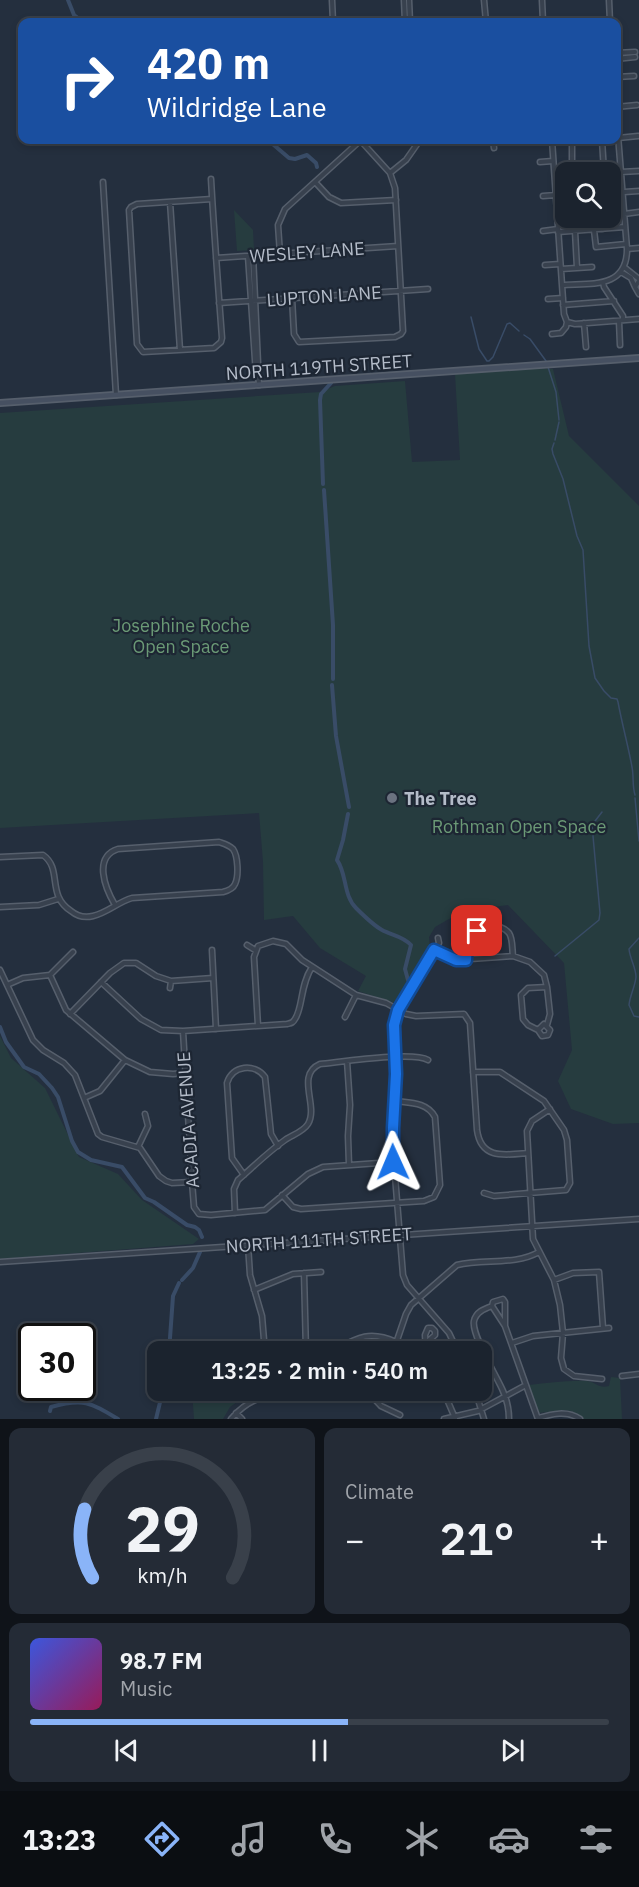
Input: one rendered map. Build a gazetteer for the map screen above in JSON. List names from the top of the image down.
{
  "streets": {
    "street": [
      "WESLEY LANE",
      "LUPTON LANE",
      "NORTH 119TH STREET",
      "ACADIA AVENUE",
      "NORTH 111TH STREET"
    ]
  },
  "parks": ["Josephine Roche Open Space", "Rothman Open Space"],
  "places": ["The Tree"],
  "page": {
    "turn": ["420 m", "Wildridge Lane"],
    "limit": "30",
    "trip": "13:25 · 2 min · 540 m",
    "tile": "Climate",
    "heat": ["−", "21°", "+"],
    "song": ["98.7 FM", "Music"],
    "tabs": "13:23",
    "gauge": ["29", "km/h"]
  }
}
